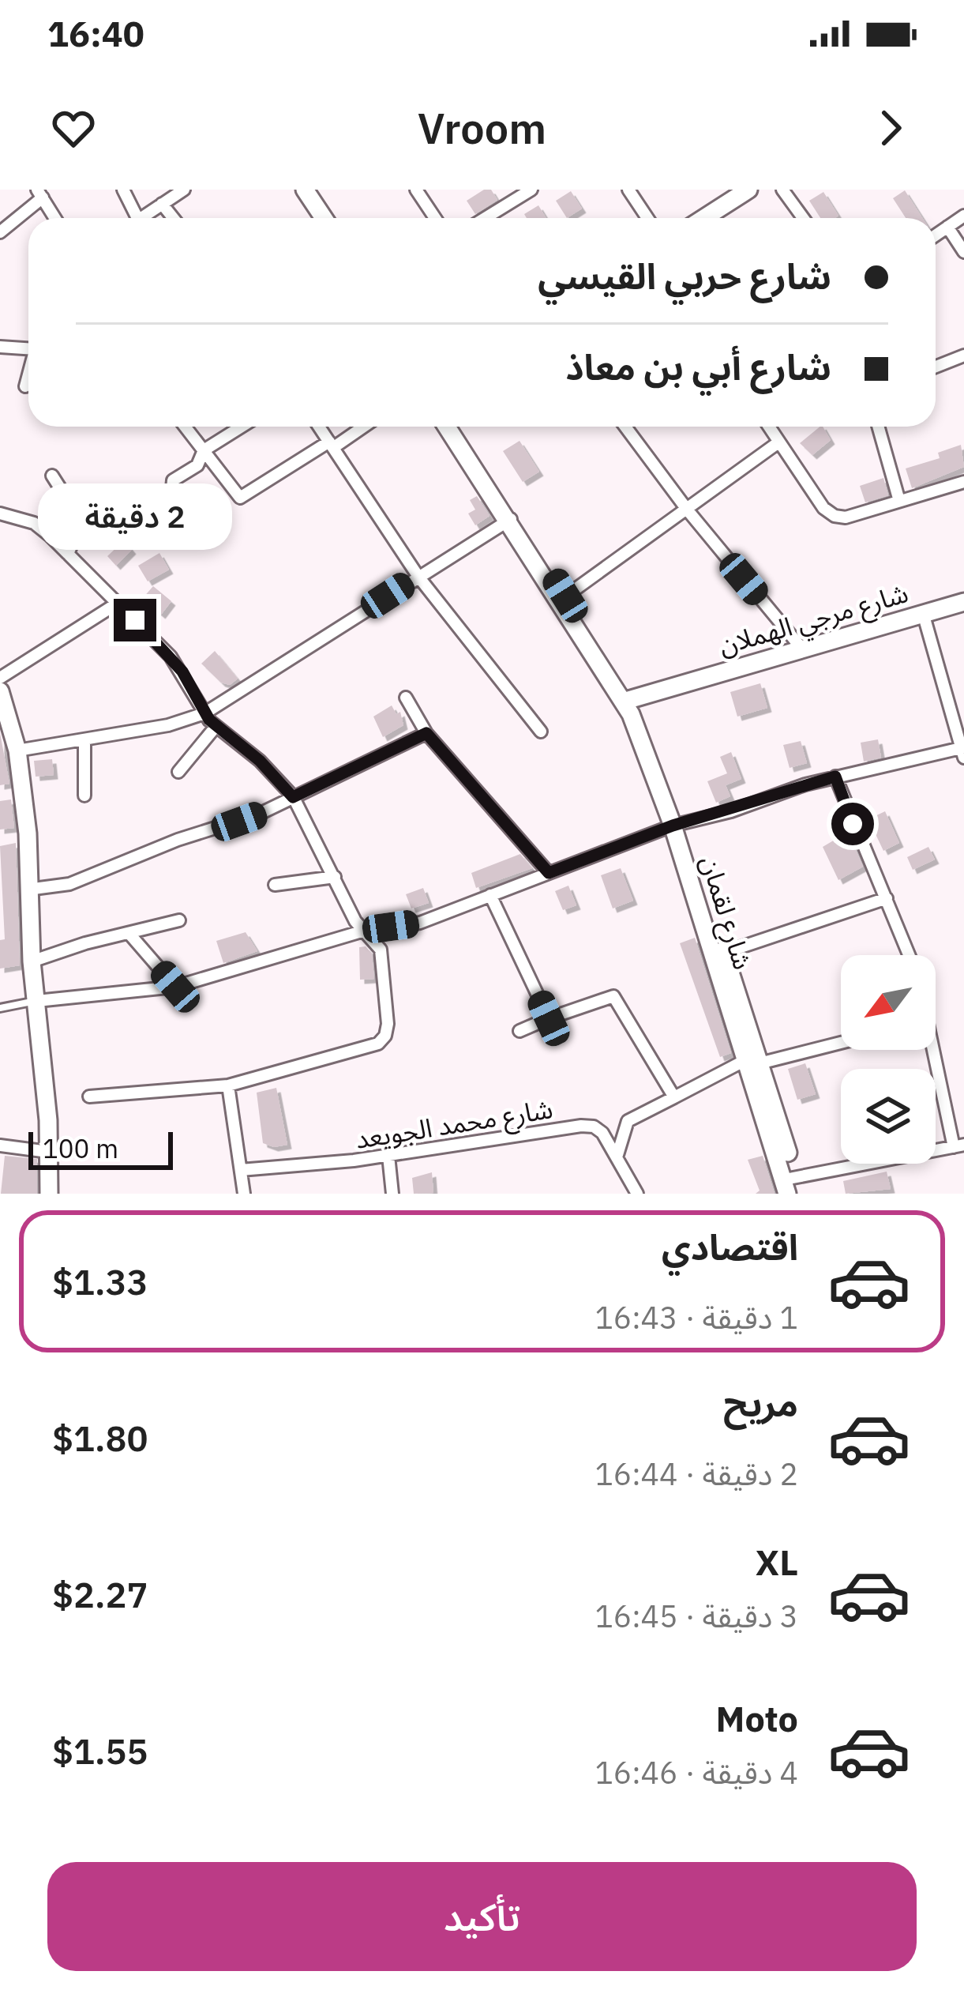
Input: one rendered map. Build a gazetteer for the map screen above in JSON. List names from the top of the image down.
{
  "streets": {
    "street": ["شارع مرجي الهملان", "شارع لقمان", "شارع محمد الجويعد"]
  },
  "crossings": [
    ["شارع مرجي الهملان", "شارع لقمان"]
  ],
  "scale_bar": "100 m",
  "north": "bottom left",
  "page": {
    "status": "16:40",
    "header": "Vroom",
    "banner": ["شارع حربي القيسي", "شارع أبي بن معاذ"],
    "bubble": "2 دقيقة",
    "scale": "100 m",
    "list": [
      {
        "name": "اقتصادي",
        "note": "1 دقيقة · 16:43",
        "value": "$1.33"
      },
      {
        "name": "مريح",
        "note": "2 دقيقة · 16:44",
        "value": "$1.80"
      },
      {
        "name": "XL",
        "note": "3 دقيقة · 16:45",
        "value": "$2.27"
      },
      {
        "name": "Moto",
        "note": "4 دقيقة · 16:46",
        "value": "$1.55"
      }
    ],
    "buttons": "تأكيد"
  }
}
